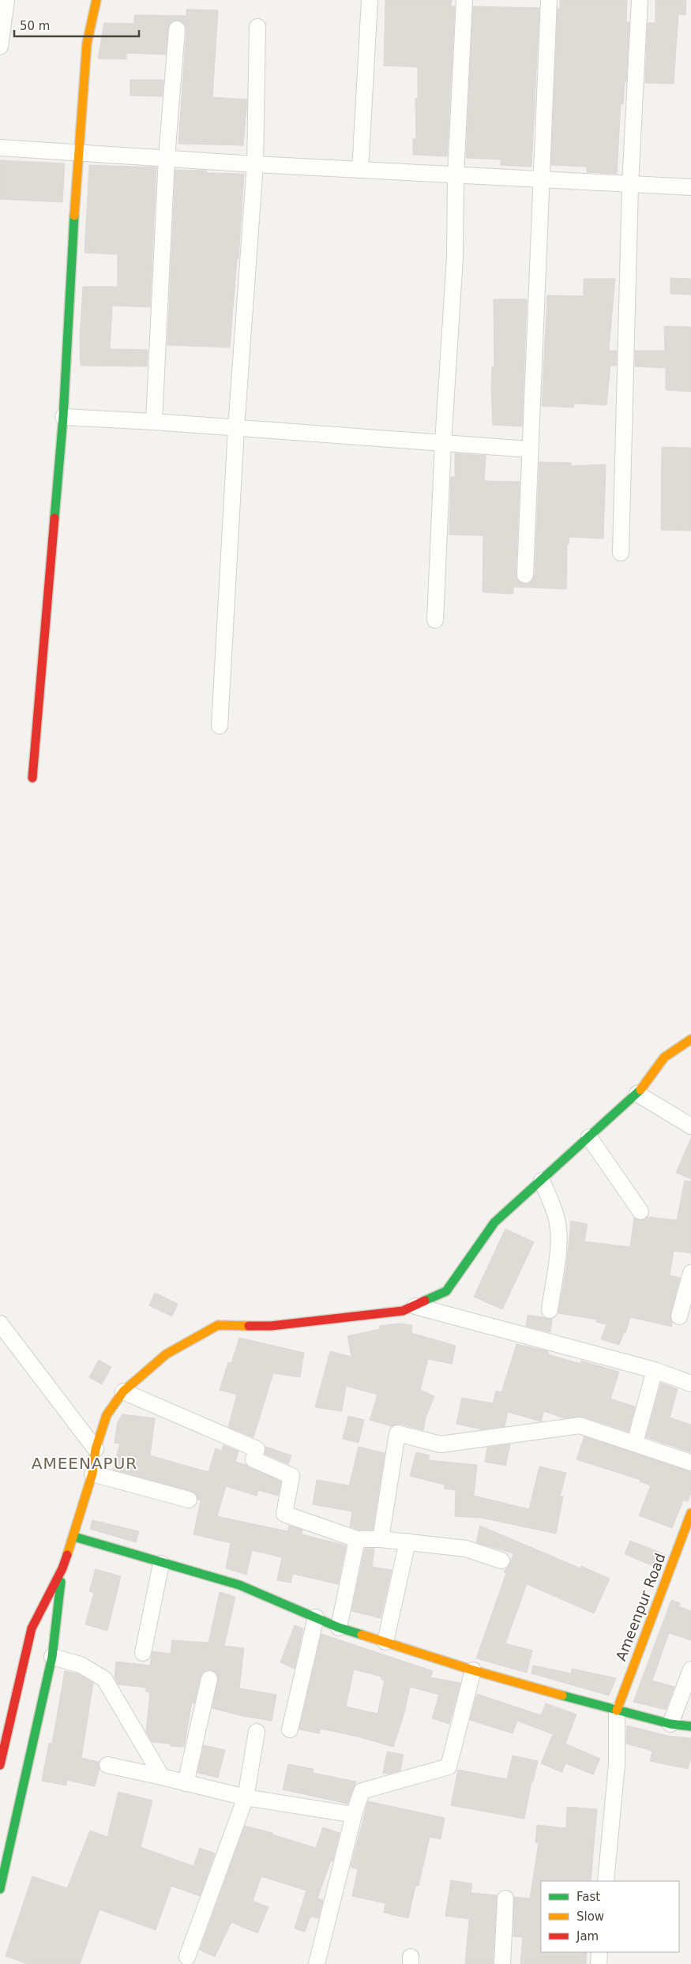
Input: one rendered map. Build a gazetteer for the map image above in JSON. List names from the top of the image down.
{
  "streets": {
    "street": ["Ameenpur Road"]
  },
  "districts": ["AMEENAPUR"],
  "legend": ["Fast", "Slow", "Jam"],
  "scale_bar": "50 m"
}
